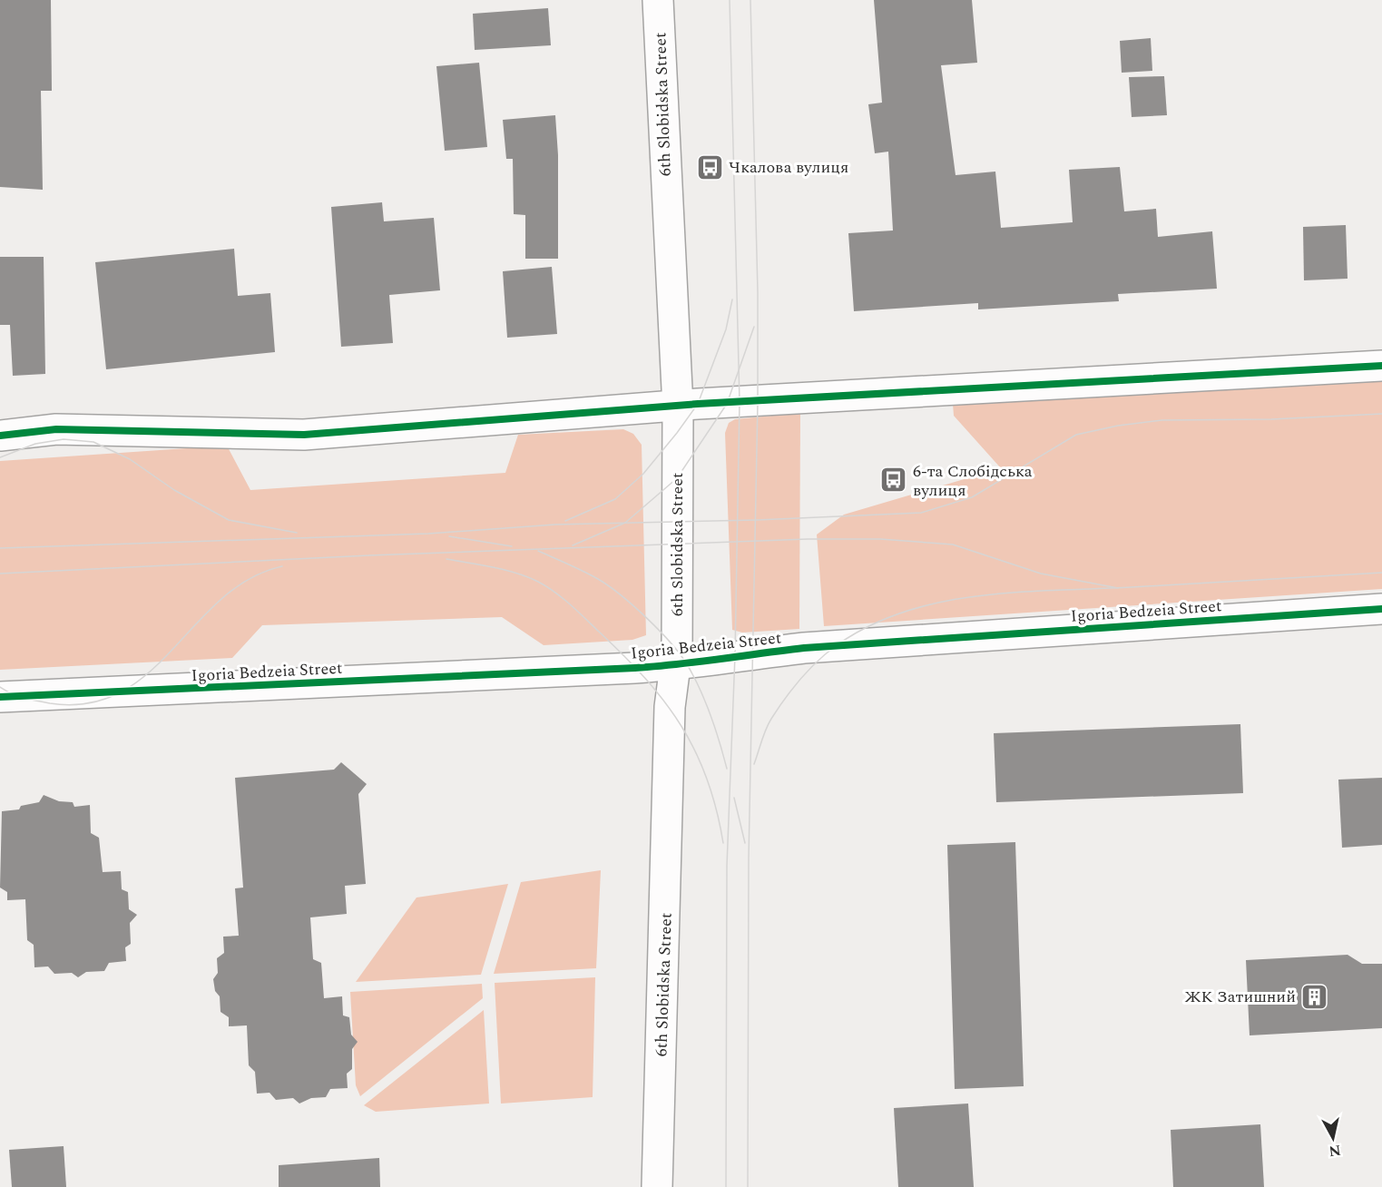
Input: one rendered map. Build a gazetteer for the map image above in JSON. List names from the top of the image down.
{
  "streets": {
    "street": ["6th Slobidska Street", "Igoria Bedzeia Street"]
  },
  "crossings": [
    ["6th Slobidska Street", "Igoria Bedzeia Street"]
  ],
  "places": {
    "bus stop": ["Чкалова вулиця", "6-та Слобідська вулиця"],
    "building": ["ЖК Затишний"]
  },
  "north": "bottom"
}
